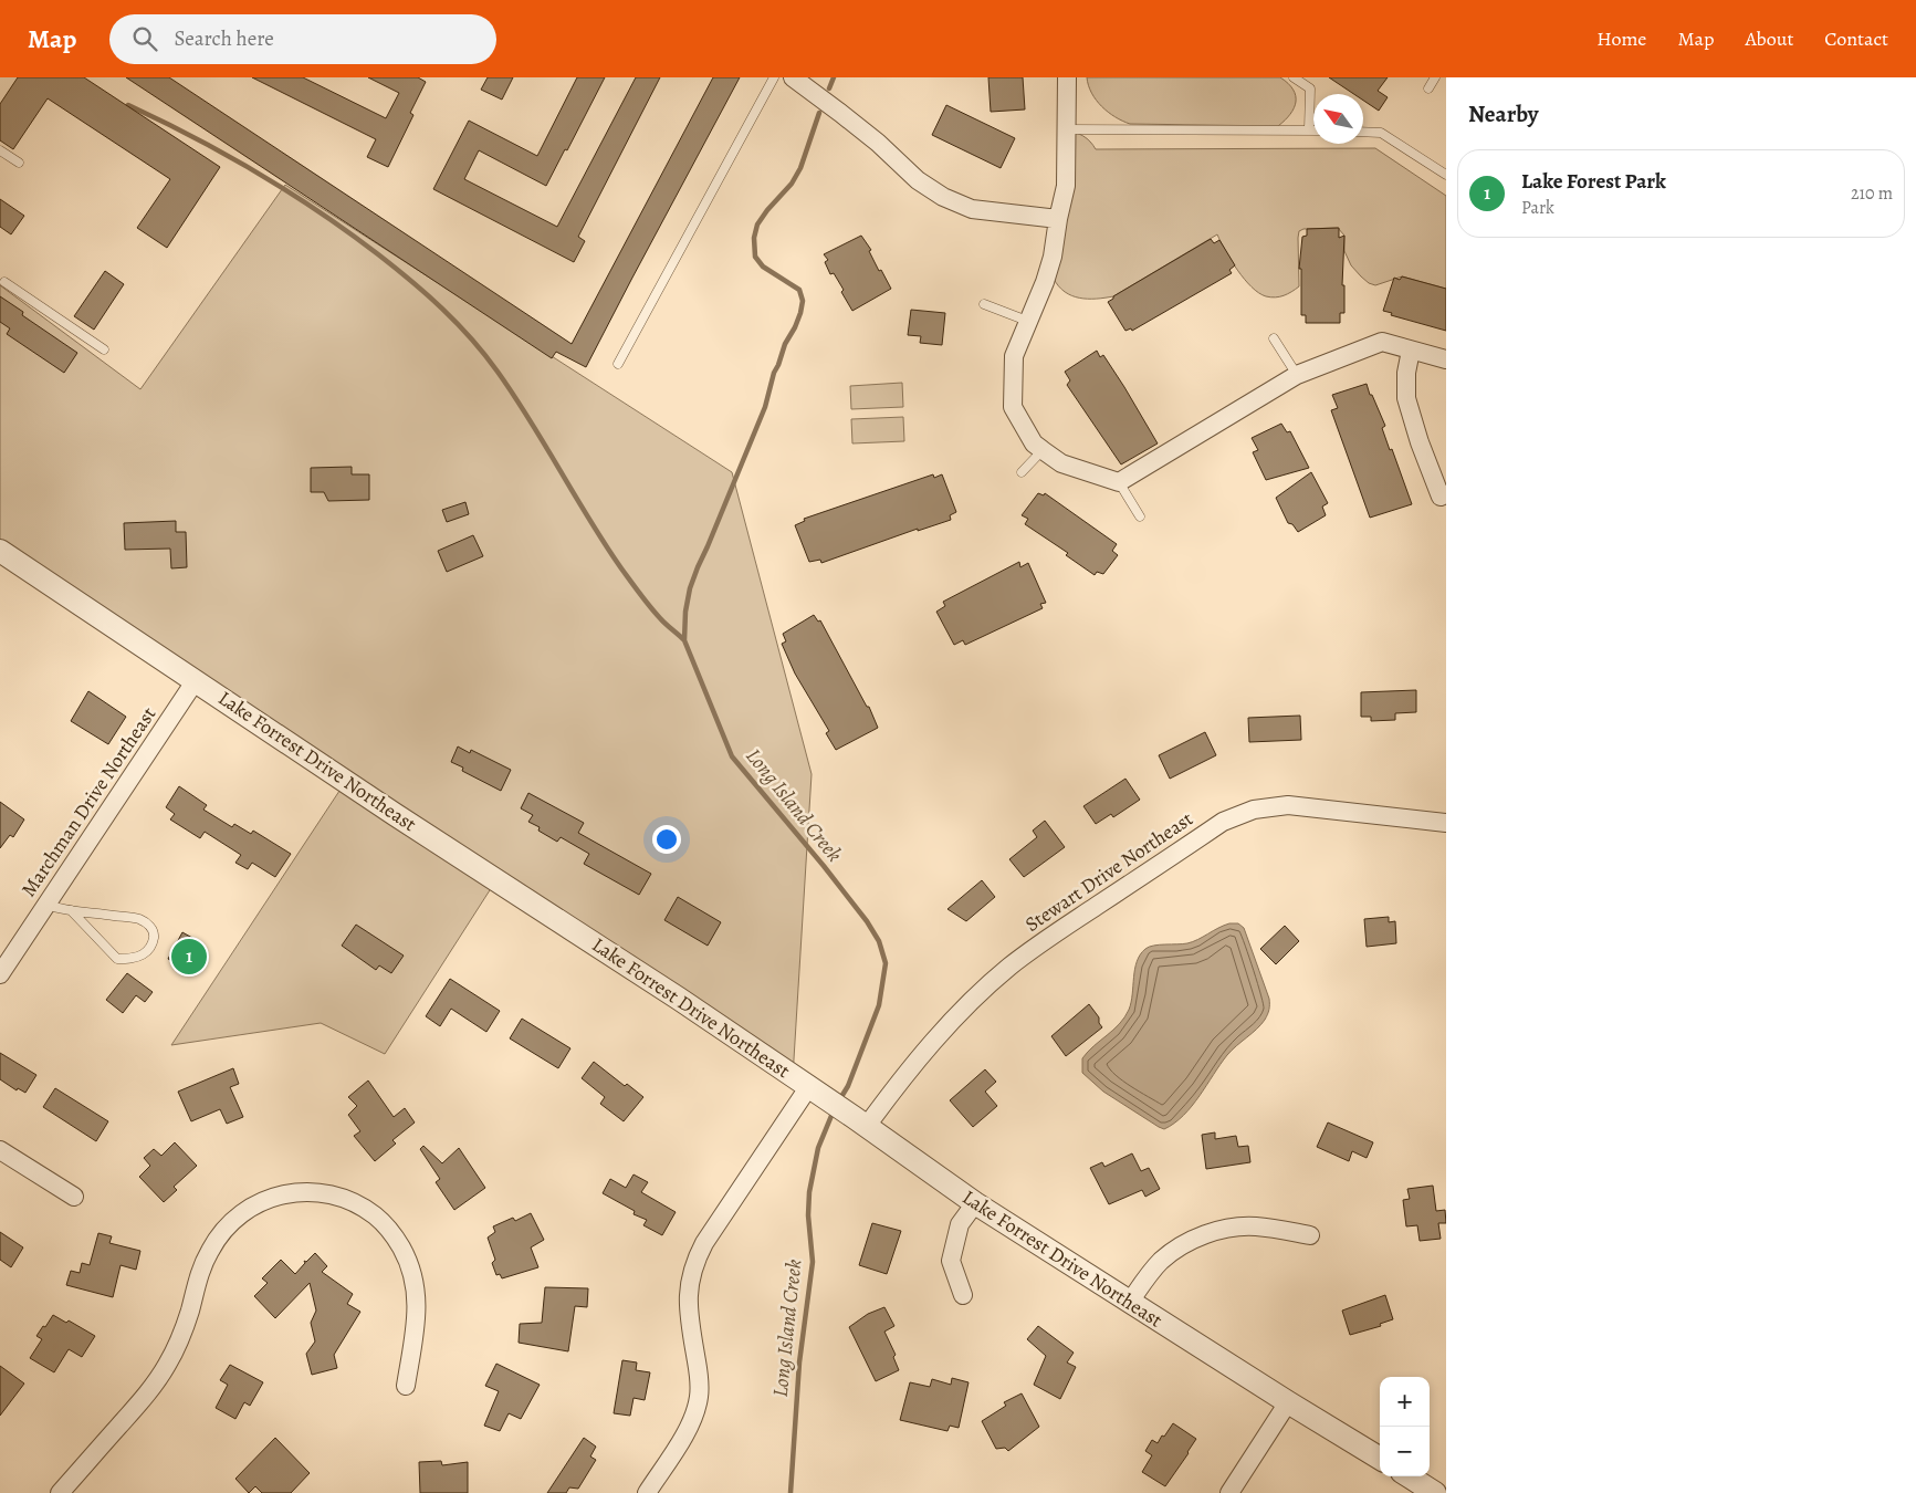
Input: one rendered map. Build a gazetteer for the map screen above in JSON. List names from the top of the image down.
{
  "streets": {
    "street": ["Lake Forrest Drive Northeast", "Marchman Drive Northeast", "Stewart Drive Northeast"]
  },
  "crossings": [
    ["Lake Forrest Drive Northeast", "Marchman Drive Northeast"],
    ["Lake Forrest Drive Northeast", "Stewart Drive Northeast"]
  ],
  "water": ["Long Island Creek"],
  "north": "top left",
  "page": {
    "header": "Map",
    "search": "Search here",
    "nav": [
      "Home",
      "Map",
      "About",
      "Contact"
    ],
    "heading": "Nearby",
    "list": [
      {
        "mark": "1",
        "name": "Lake Forest Park",
        "note": "Park",
        "value": "210 m"
      }
    ],
    "pins": "1",
    "map_buttons": ["+", "−"]
  }
}
